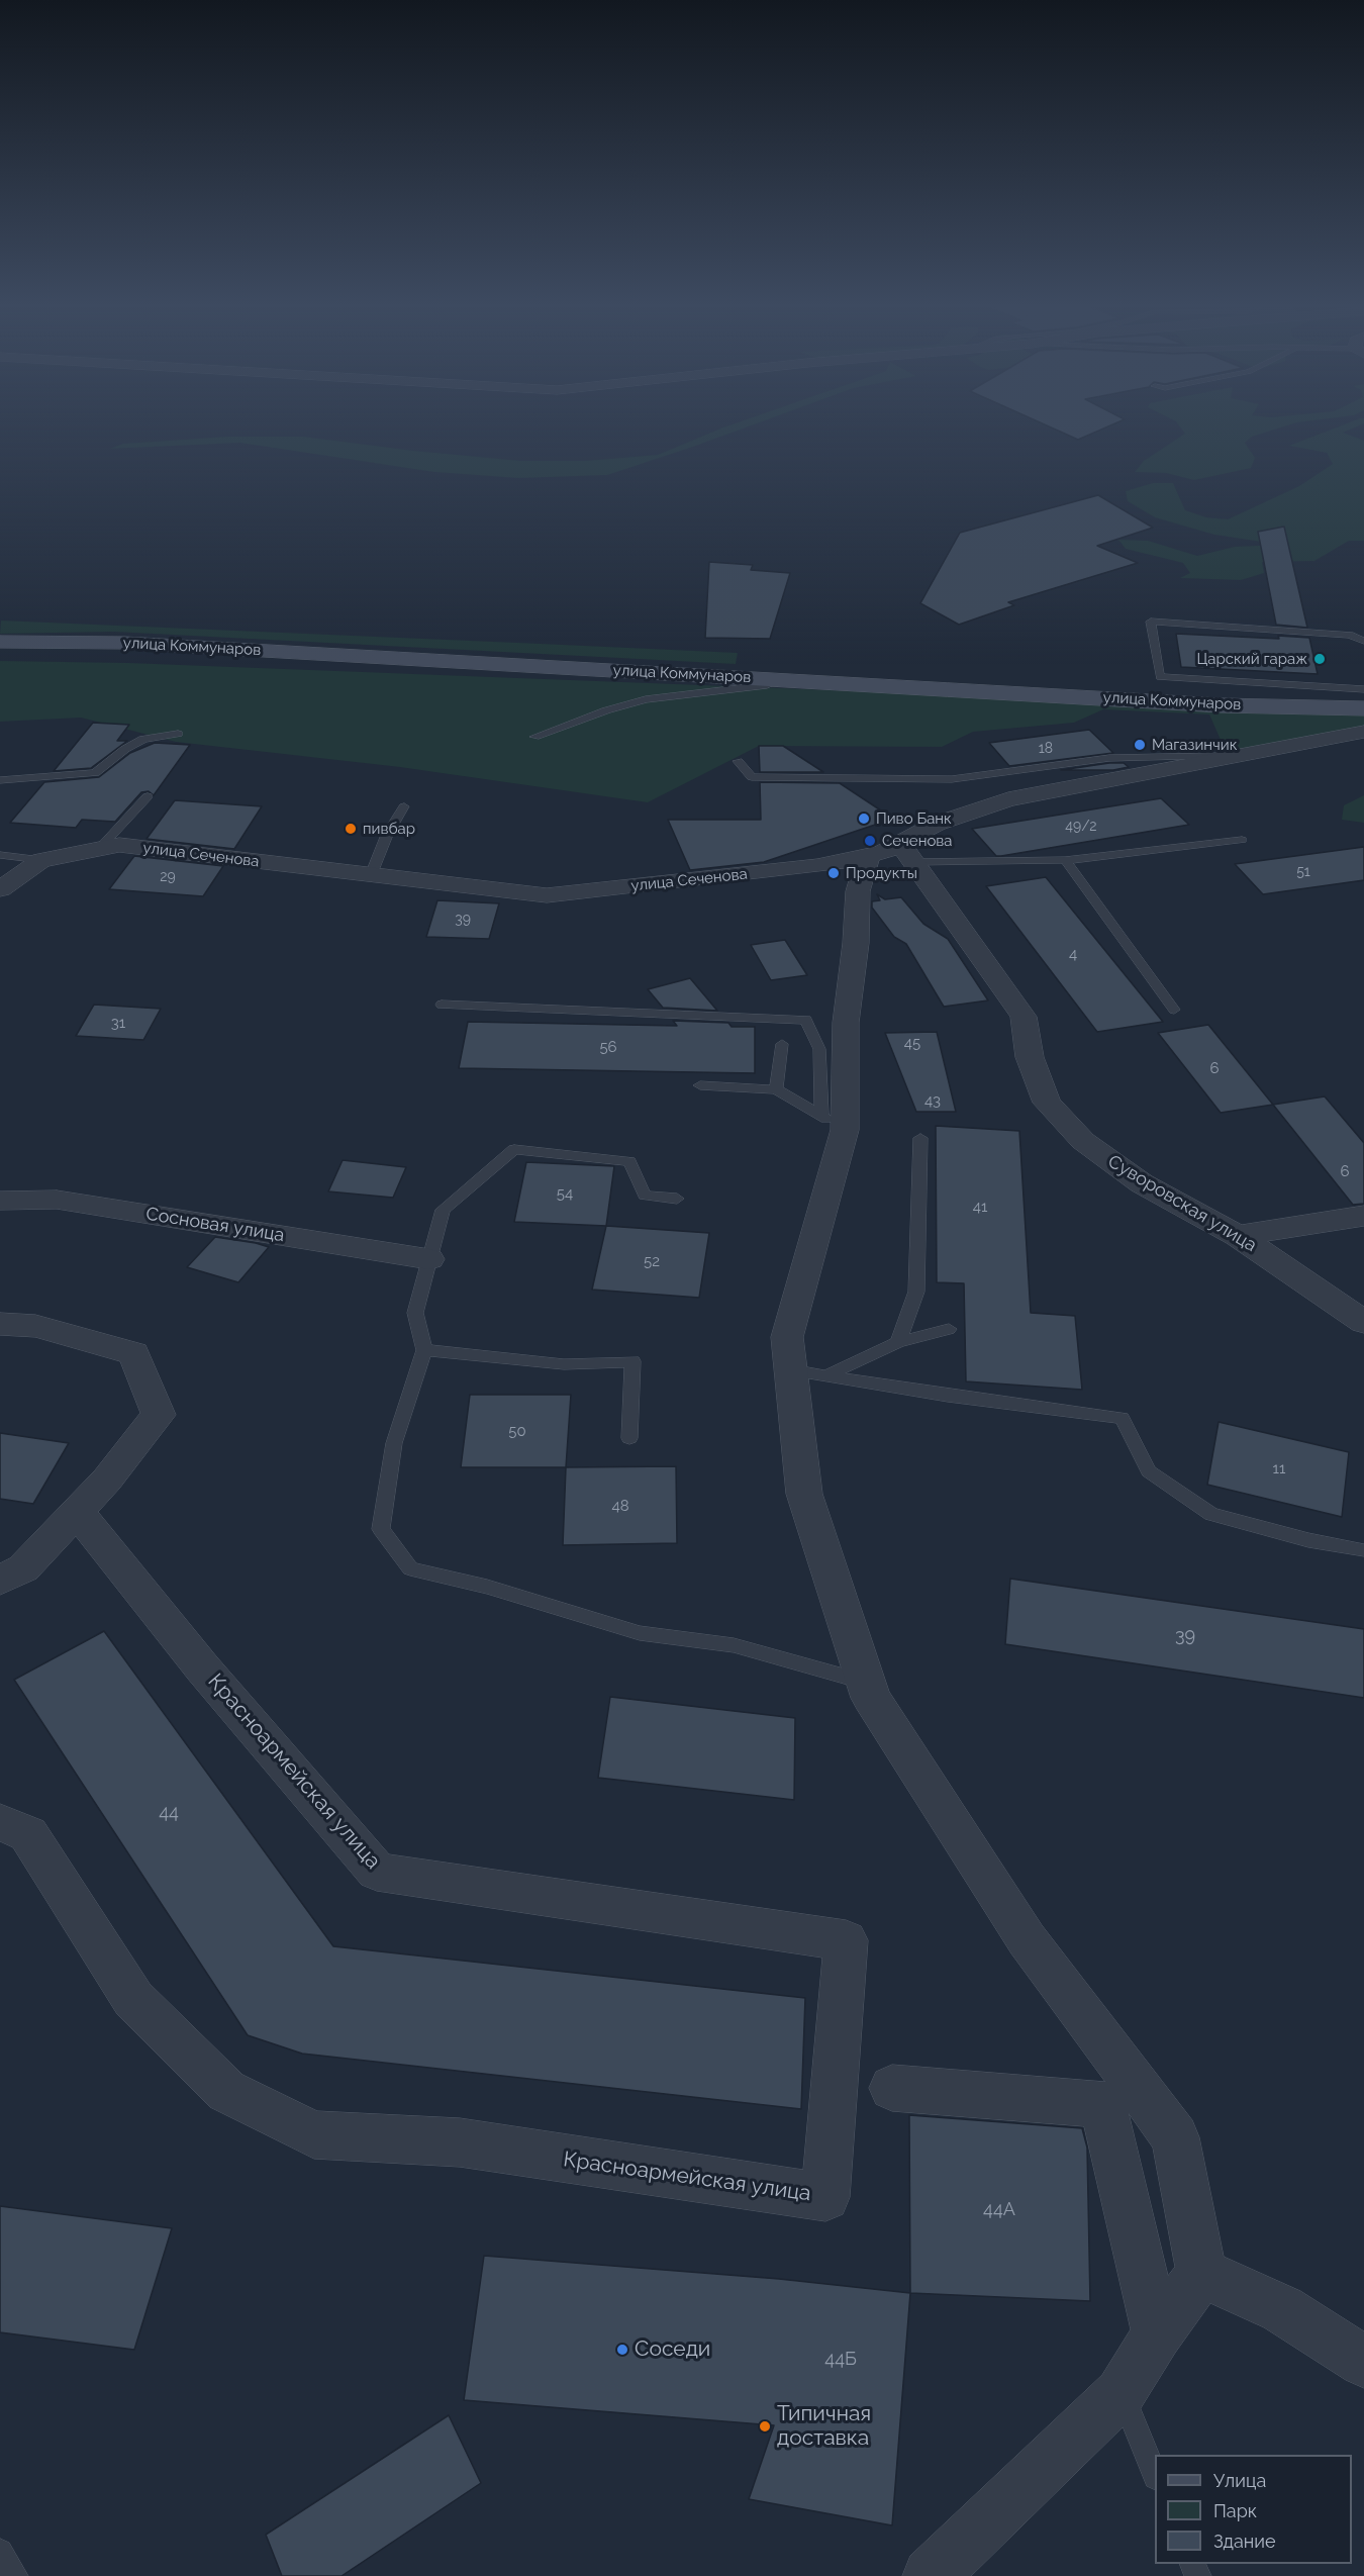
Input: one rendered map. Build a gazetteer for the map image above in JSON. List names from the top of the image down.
{
  "streets": {
    "main road": ["улица Коммунаров"],
    "street": [
      "улица Сеченова",
      "Суворовская улица",
      "Сосновая улица",
      "Красноармейская улица"
    ]
  },
  "crossings": [
    ["улица Сеченова", "Суворовская улица"]
  ],
  "places": [
    "Царский гараж",
    "Магазинчик",
    "Пиво Банк",
    "пивбар",
    "Сеченова",
    "Продукты",
    "Соседи",
    "Типичная доставка"
  ],
  "house_numbers": [
    "18",
    "49/2",
    "51",
    "29",
    "39",
    "4",
    "31",
    "45",
    "56",
    "6",
    "43",
    "6",
    "54",
    "41",
    "52",
    "50",
    "11",
    "48",
    "39",
    "44",
    "44А",
    "44Б"
  ],
  "legend": ["Улица", "Парк", "Здание"]
}
